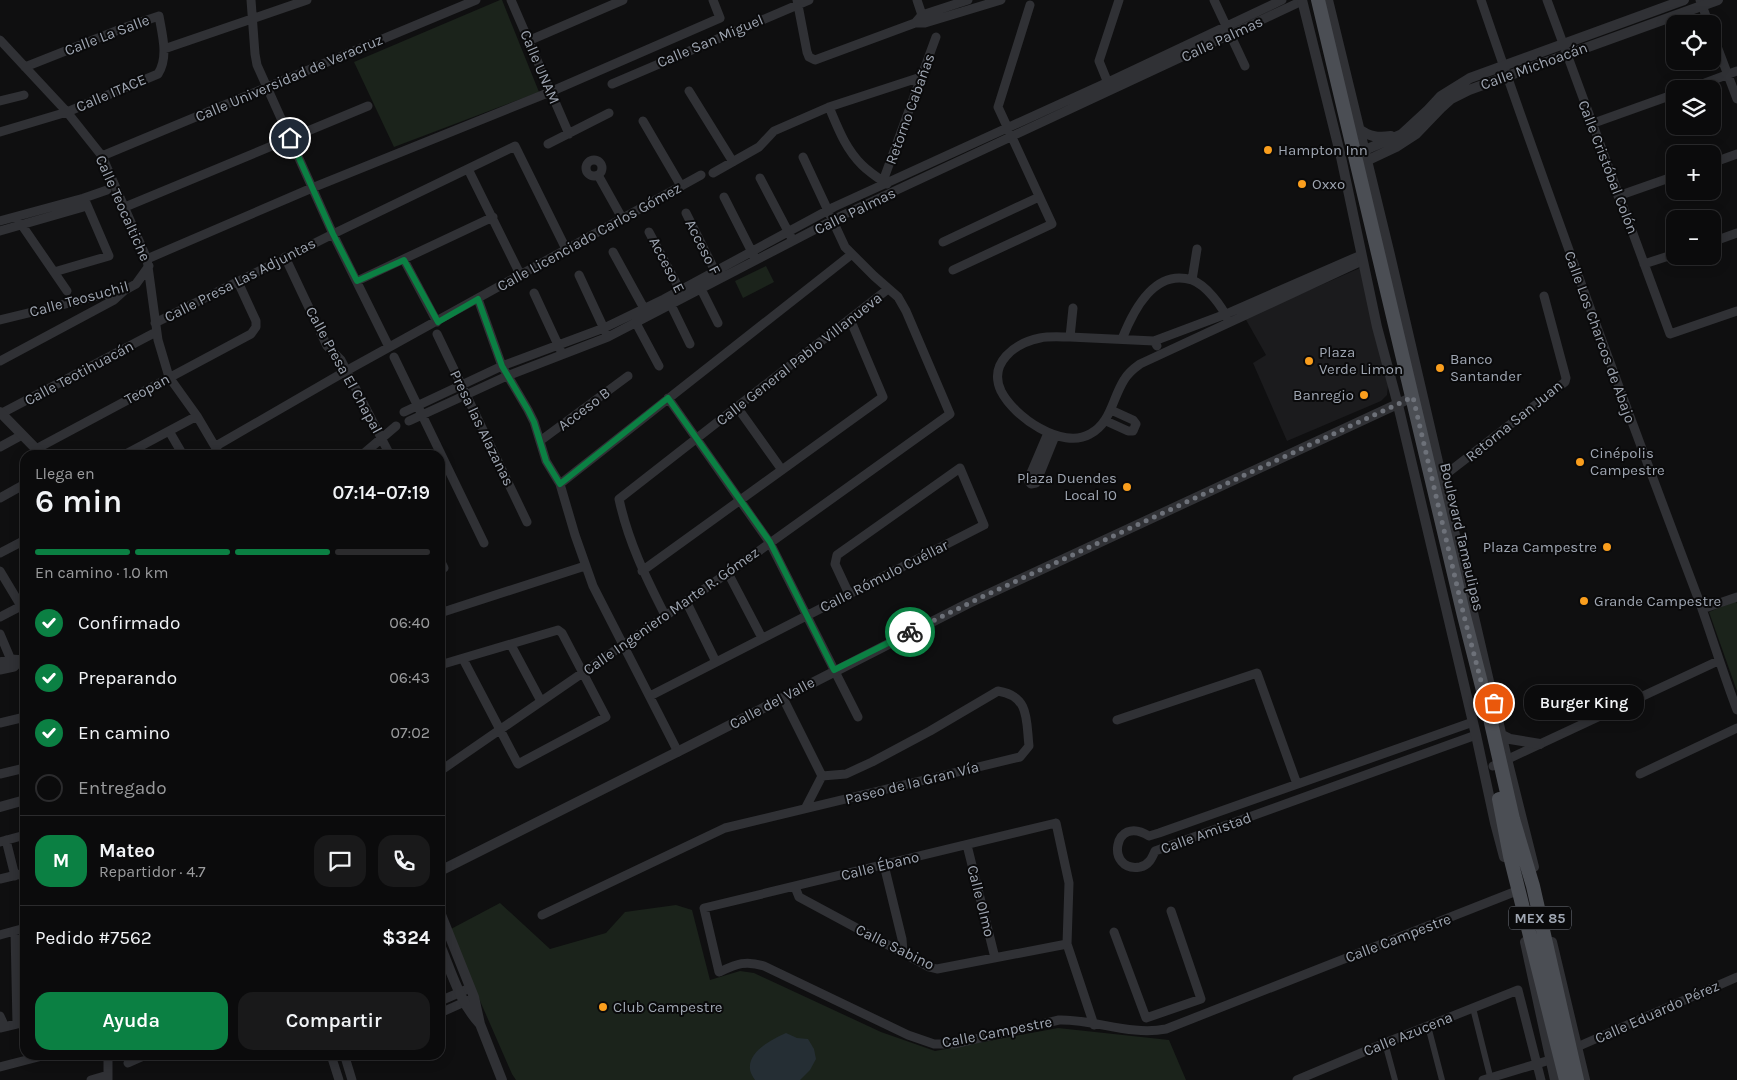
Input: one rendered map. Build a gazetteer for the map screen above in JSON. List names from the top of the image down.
{
  "streets": {
    "main road": ["Boulevard Tamaulipas", "MEX 85"],
    "street": [
      "Calle La Salle",
      "Calle Palmas",
      "Calle San Miguel",
      "Calle Michoacán",
      "Calle UNAM",
      "Calle Universidad de Veracruz",
      "Calle ITACE",
      "Retorno Cabañas",
      "Calle Cristóbal Colón",
      "Calle Teocaltiche",
      "Calle Licenciado Carlos Gómez",
      "Acceso F",
      "Acceso E",
      "Calle Presa Las Adjuntas",
      "Calle Teosuchil",
      "Calle Los Charcos de Abajo",
      "Calle General Pablo Villanueva",
      "Calle Presa El Chapal",
      "Calle Teotihuacán",
      "Teopan",
      "Acceso B",
      "Retorna San Juan",
      "Presa las Alazanas",
      "Calle Rómulo Cuéllar",
      "Calle Ingeniero Marte R. Gómez",
      "Calle del Valle",
      "Paseo de la Gran Vía",
      "Calle Amistad",
      "Calle Ébano",
      "Calle Olmo",
      "Calle Campestre",
      "Calle Sabino",
      "Calle Eduardo Pérez",
      "Calle Azucena"
    ]
  },
  "crossings": [
    ["Calle La Salle", "Calle ITACE"],
    ["Calle La Salle", "Calle Teocaltiche"],
    ["Calle Palmas", "Retorno Cabañas"],
    ["Calle Palmas", "Acceso F"],
    ["Calle Palmas", "Acceso E"],
    ["Calle Palmas", "Presa las Alazanas"],
    ["Calle Palmas", "Boulevard Tamaulipas"],
    ["Calle Michoacán", "Calle Cristóbal Colón"],
    ["Calle Michoacán", "Calle Los Charcos de Abajo"],
    ["Calle Michoacán", "Boulevard Tamaulipas"],
    ["Calle Universidad de Veracruz", "Calle Teocaltiche"],
    ["Calle ITACE", "Calle Teocaltiche"],
    ["Calle Teocaltiche", "Calle Licenciado Carlos Gómez"],
    ["Calle Teocaltiche", "Calle Presa Las Adjuntas"],
    ["Calle Teocaltiche", "Calle Teosuchil"],
    ["Calle Teocaltiche", "Calle Teotihuacán"],
    ["Calle Teocaltiche", "Teopan"],
    ["Calle Licenciado Carlos Gómez", "Calle Presa Las Adjuntas"],
    ["Calle Licenciado Carlos Gómez", "Calle Presa El Chapal"],
    ["Calle Presa Las Adjuntas", "Calle Presa El Chapal"],
    ["Calle Presa Las Adjuntas", "Calle Teotihuacán"],
    ["Calle Presa Las Adjuntas", "Teopan"],
    ["Calle General Pablo Villanueva", "Calle Ingeniero Marte R. Gómez"],
    ["Retorna San Juan", "Boulevard Tamaulipas"],
    ["Boulevard Tamaulipas", "Calle del Valle"],
    ["Calle Ébano", "Calle Olmo"],
    ["Calle Ébano", "Calle Campestre"],
    ["Calle Ébano", "Calle Sabino"],
    ["Calle Olmo", "Calle Sabino"]
  ],
  "places": [
    "Hampton Inn",
    "Oxxo",
    "Plaza Verde Limon",
    "Banco Santander",
    "Banregio",
    "Cinépolis Campestre",
    "Plaza Duendes Local 10",
    "Plaza Campestre",
    "Grande Campestre",
    "Burger King",
    "Club Campestre"
  ],
  "page": {
    "map_buttons": ["+", "−"],
    "heading": ["6 min", "Llega en", "07:14–07:19"],
    "panel": [
      "Mateo",
      "Repartidor · 4.7",
      "Pedido #7562",
      "$324"
    ],
    "bar": "En camino · 1.0 km",
    "list": [
      ["Confirmado", "06:40"],
      ["Preparando", "06:43"],
      ["En camino", "07:02"],
      "Entregado"
    ],
    "bubble": "Burger King",
    "round": "M",
    "buttons": ["Ayuda", "Compartir"]
  }
}
